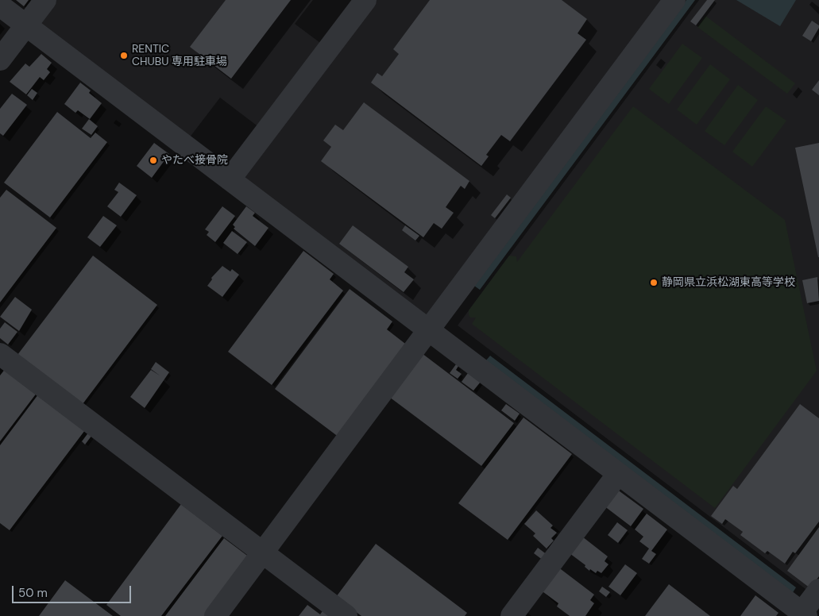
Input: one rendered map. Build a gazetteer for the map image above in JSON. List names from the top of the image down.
{
  "places": ["RENTIC CHUBU 専用駐車場", "やたべ接骨院", "静岡県立浜松湖東高等学校"],
  "scale_bar": "50 m"
}
